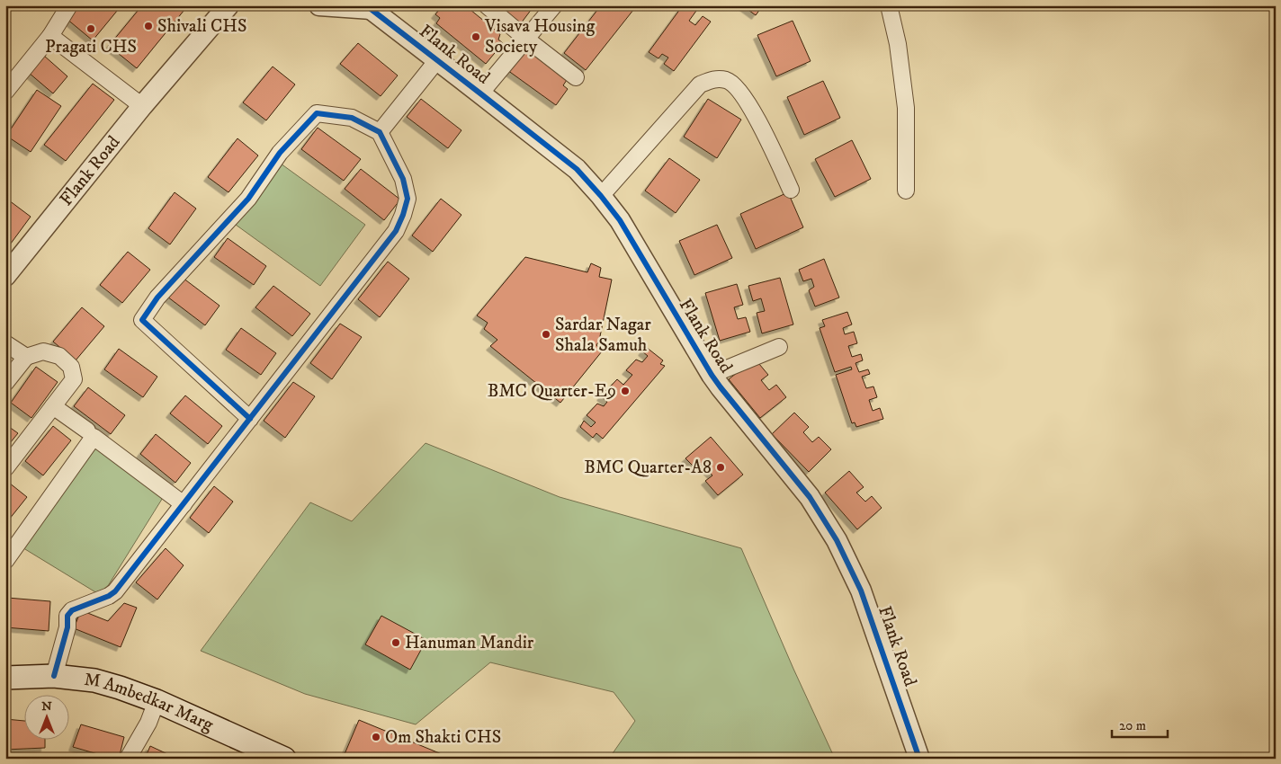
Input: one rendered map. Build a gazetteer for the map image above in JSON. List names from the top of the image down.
{
  "streets": {
    "main road": ["M Ambedkar Marg"],
    "street": ["Flank Road"]
  },
  "places": [
    "Shivali CHS",
    "Pragati CHS",
    "Visava Housing Society",
    "Sardar Nagar Shala Samuh",
    "BMC Quarter-E9",
    "BMC Quarter-A8",
    "Hanuman Mandir",
    "Om Shakti CHS"
  ],
  "scale_bar": "20 m",
  "north": "top"
}
